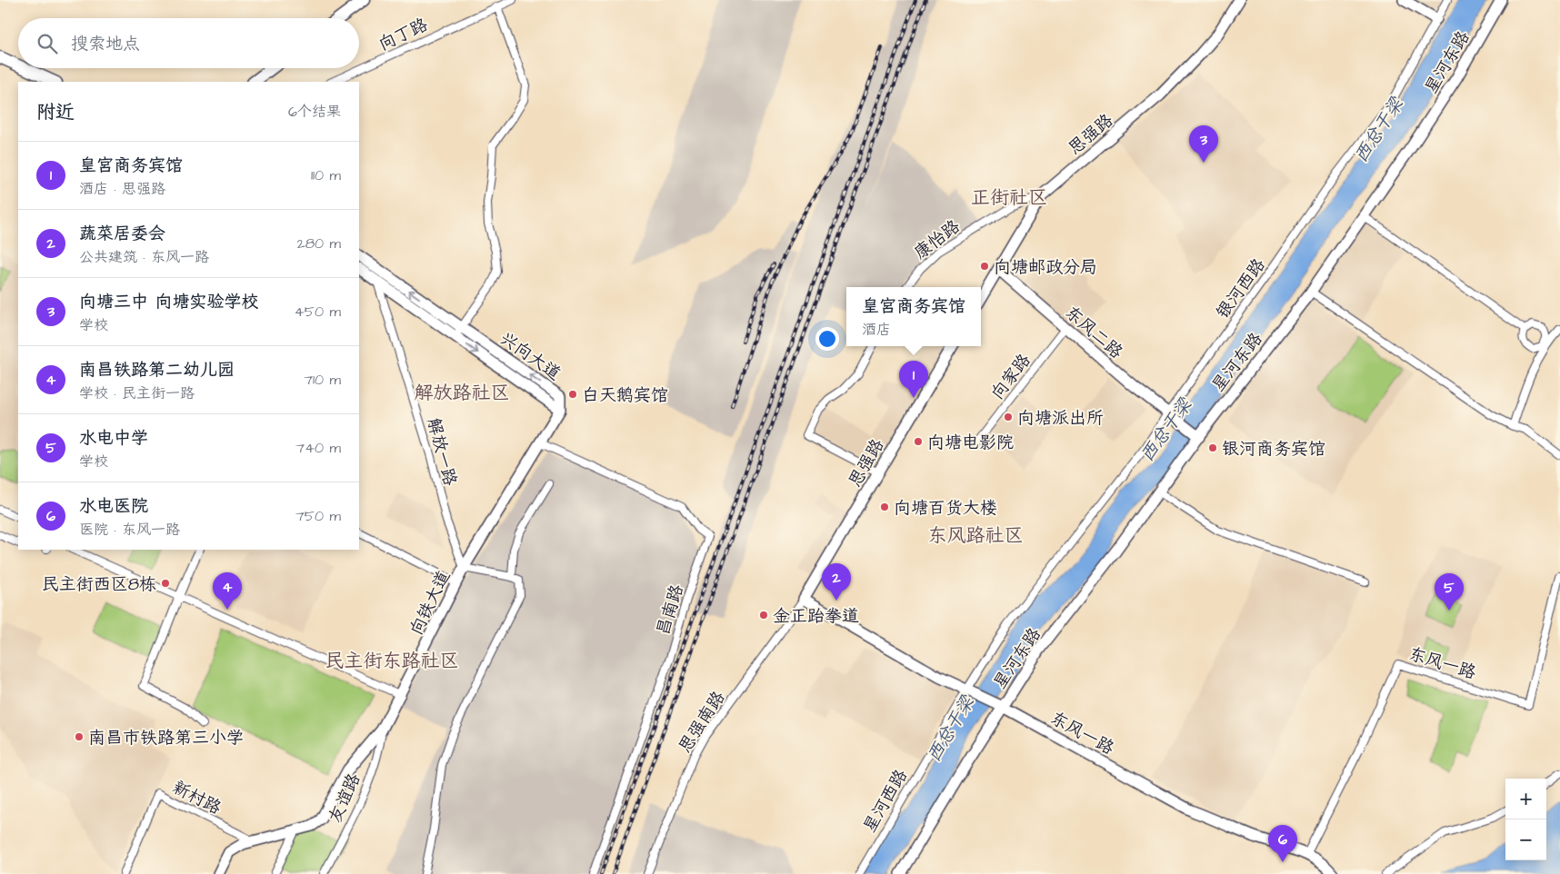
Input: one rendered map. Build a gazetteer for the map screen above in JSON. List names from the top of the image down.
{
  "streets": {
    "street": [
      "向丁路",
      "星河东路",
      "思强路",
      "康怡路",
      "银河西路",
      "东风二路",
      "兴向大道",
      "向家路",
      "解放一路",
      "向铁大道",
      "昌南路",
      "东风一路",
      "思强南路",
      "新村路",
      "友谊路",
      "星河西路"
    ]
  },
  "crossings": [
    ["星河东路", "东风二路"],
    ["星河东路", "东风一路"],
    ["思强路", "康怡路"],
    ["思强路", "东风二路"],
    ["思强路", "思强南路"],
    ["银河西路", "东风二路"],
    ["银河西路", "星河西路"],
    ["东风二路", "向家路"],
    ["兴向大道", "解放一路"],
    ["兴向大道", "向铁大道"],
    ["解放一路", "向铁大道"],
    ["向铁大道", "昌南路"],
    ["向铁大道", "新村路"],
    ["向铁大道", "友谊路"],
    ["东风一路", "星河西路"]
  ],
  "districts": [
    "正街社区",
    "解放路社区",
    "东风路社区",
    "民主街东路社区"
  ],
  "water": ["西总干梁"],
  "places": [
    "向塘邮政分局",
    "白天鹅宾馆",
    "向塘派出所",
    "向塘电影院",
    "银河商务宾馆",
    "向塘百货大楼",
    "民主街西区8栋",
    "金正跆拳道",
    "南昌市铁路第三小学"
  ],
  "page": {
    "search": "搜索地点",
    "heading": ["附近", "6个结果"],
    "pins": [
      "3",
      "1",
      "2",
      "4",
      "5",
      "6"
    ],
    "list": [
      {
        "mark": "1",
        "name": "皇宫商务宾馆",
        "note": "酒店 · 思强路",
        "value": "110 m"
      },
      {
        "mark": "2",
        "name": "蔬菜居委会",
        "note": "公共建筑 · 东风一路",
        "value": "280 m"
      },
      {
        "mark": "3",
        "name": "向塘三中 向塘实验学校",
        "note": "学校",
        "value": "450 m"
      },
      {
        "mark": "4",
        "name": "南昌铁路第二幼儿园",
        "note": "学校 · 民主街一路",
        "value": "710 m"
      },
      {
        "mark": "5",
        "name": "水电中学",
        "note": "学校",
        "value": "740 m"
      },
      {
        "mark": "6",
        "name": "水电医院",
        "note": "医院 · 东风一路",
        "value": "750 m"
      }
    ],
    "popup": ["皇宫商务宾馆", "酒店"],
    "map_buttons": ["+", "−"]
  }
}
